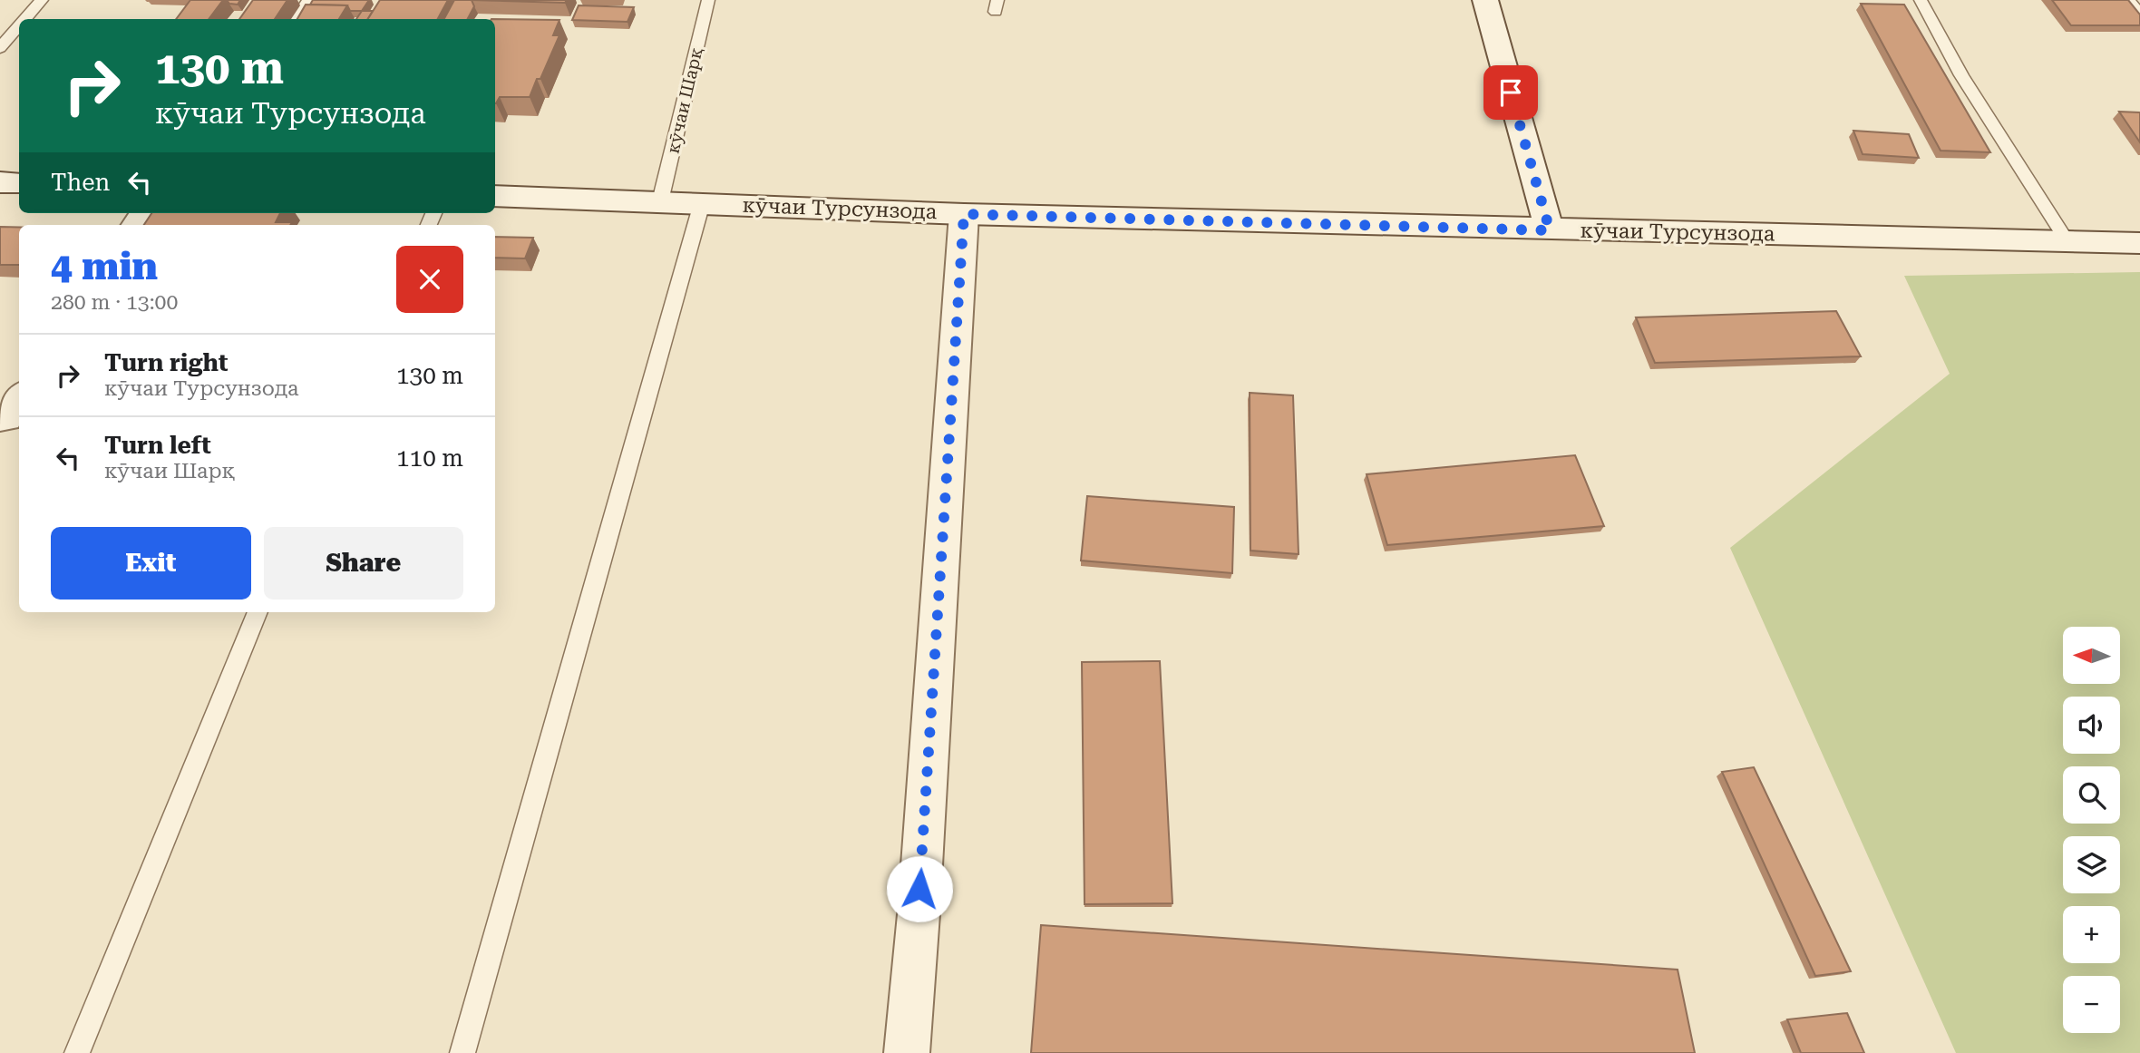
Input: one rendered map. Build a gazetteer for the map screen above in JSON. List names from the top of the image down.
{
  "streets": {
    "main road": ["кӯчаи Турсунзода"],
    "lane": ["кӯчаи Шарқ"]
  },
  "crossings": [
    ["кӯчаи Шарқ", "кӯчаи Турсунзода"]
  ],
  "north": "left",
  "page": {
    "turn": ["130 m", "кӯчаи Турсунзода"],
    "then": "Then",
    "heading": ["4 min", "280 m · 13:00"],
    "list": [
      {
        "name": "Turn right",
        "note": "кӯчаи Турсунзода",
        "value": "130 m"
      },
      {
        "name": "Turn left",
        "note": "кӯчаи Шарқ",
        "value": "110 m"
      }
    ],
    "buttons": ["Exit", "Share"],
    "map_buttons": ["+", "−"]
  }
}
